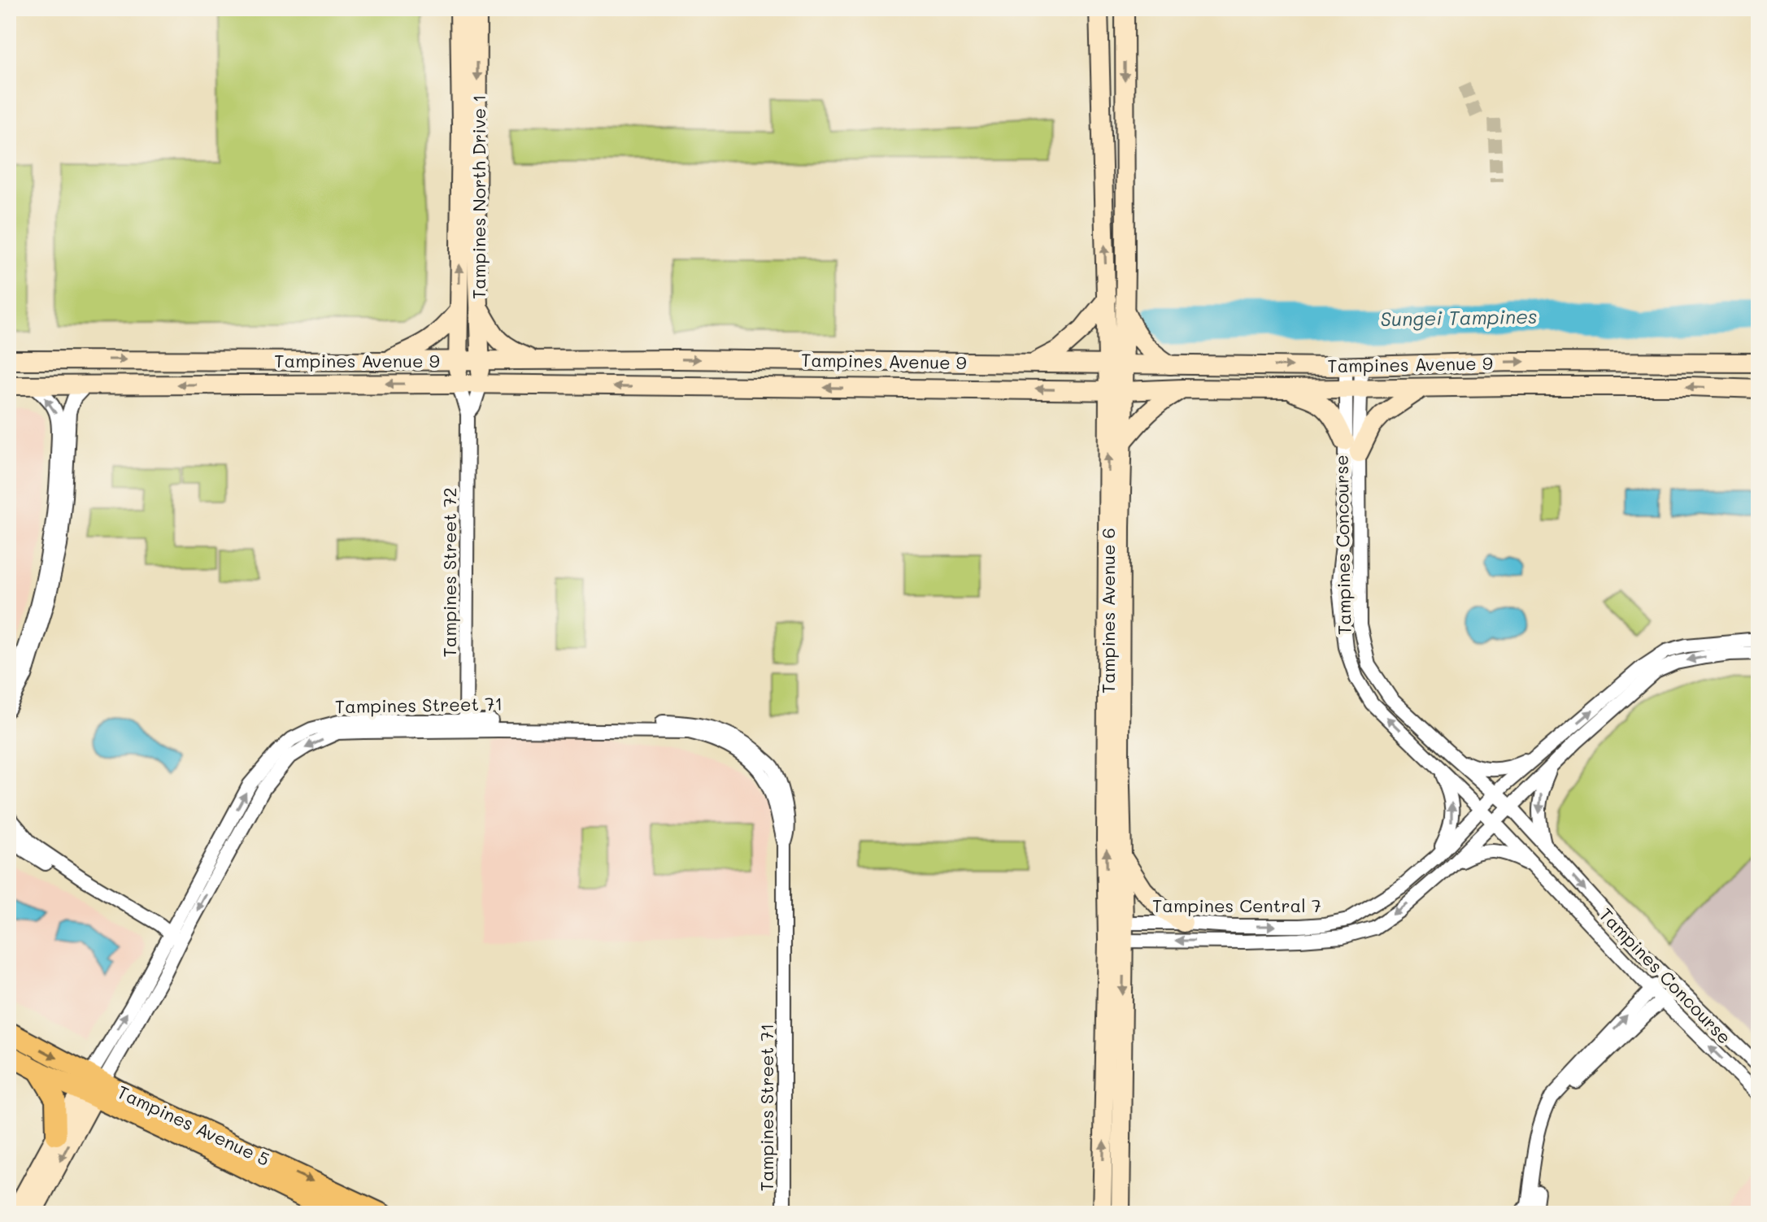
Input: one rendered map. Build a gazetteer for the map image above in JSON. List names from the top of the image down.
{
  "streets": {
    "main road": [
      "Tampines North Drive 1",
      "Tampines Avenue 9",
      "Tampines Avenue 6",
      "Tampines Avenue 5"
    ],
    "street": [
      "Tampines Concourse",
      "Tampines Street 72",
      "Tampines Street 71",
      "Tampines Central 7"
    ]
  },
  "crossings": [
    ["Tampines North Drive 1", "Tampines Avenue 9"],
    ["Tampines North Drive 1", "Tampines Street 72"],
    ["Tampines Avenue 9", "Tampines Concourse"],
    ["Tampines Avenue 9", "Tampines Street 72"],
    ["Tampines Avenue 9", "Tampines Avenue 6"],
    ["Tampines Concourse", "Tampines Central 7"],
    ["Tampines Street 72", "Tampines Street 71"],
    ["Tampines Avenue 6", "Tampines Central 7"],
    ["Tampines Street 71", "Tampines Avenue 5"]
  ],
  "water": ["Sungei Tampines"]
}
